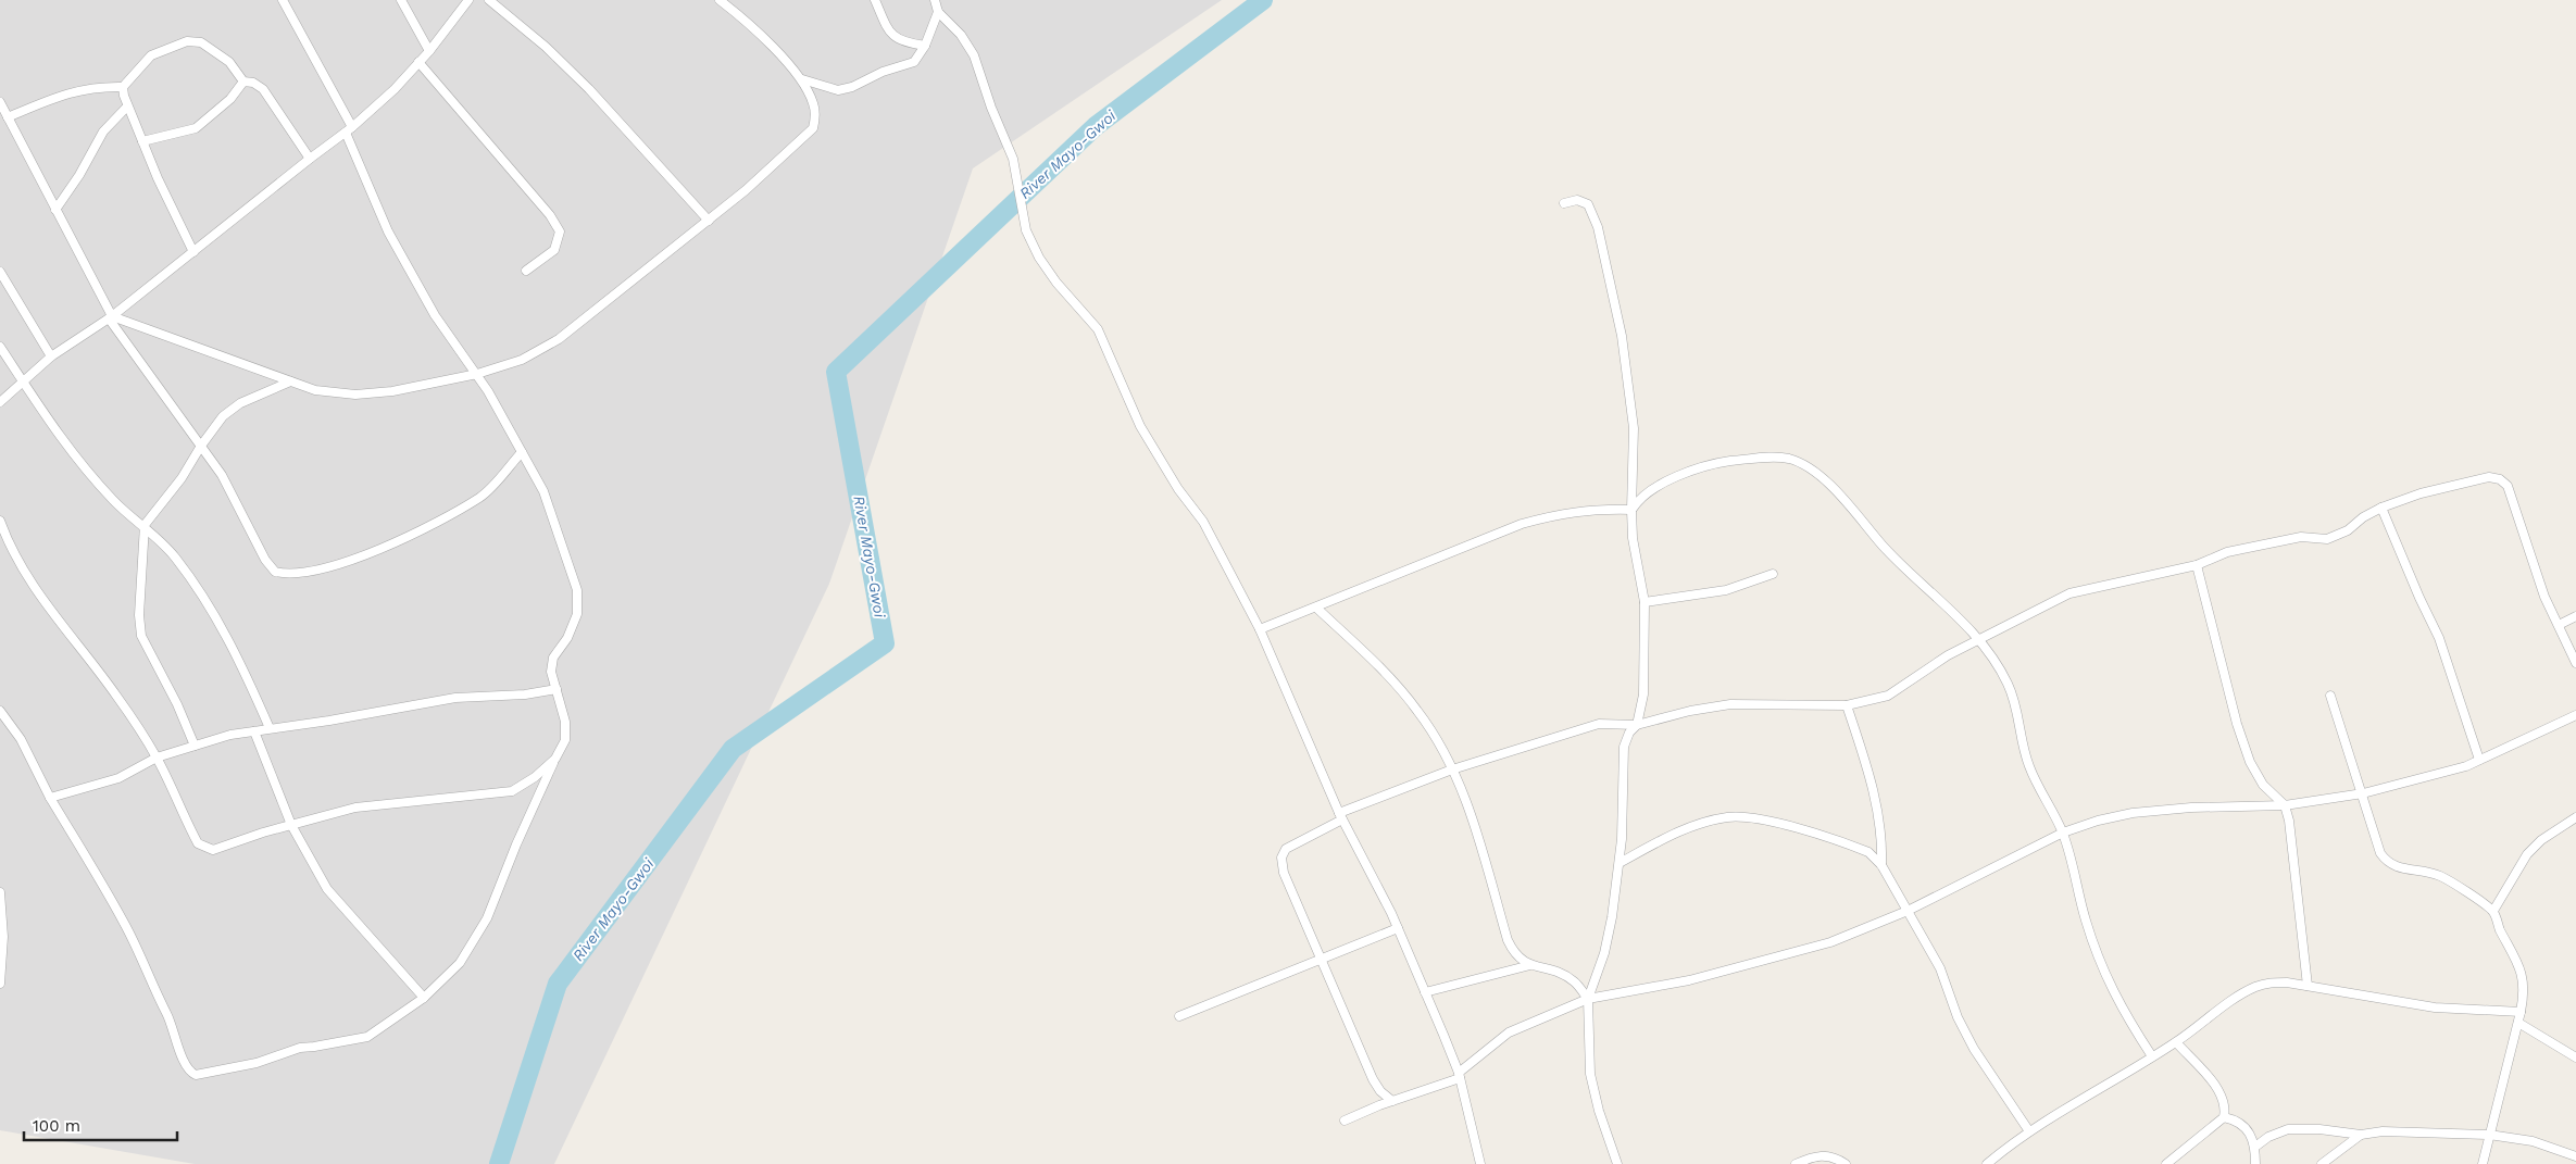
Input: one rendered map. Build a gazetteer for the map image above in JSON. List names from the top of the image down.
{
  "water": ["River Mayo-Gwoi"],
  "scale_bar": "100 m"
}
